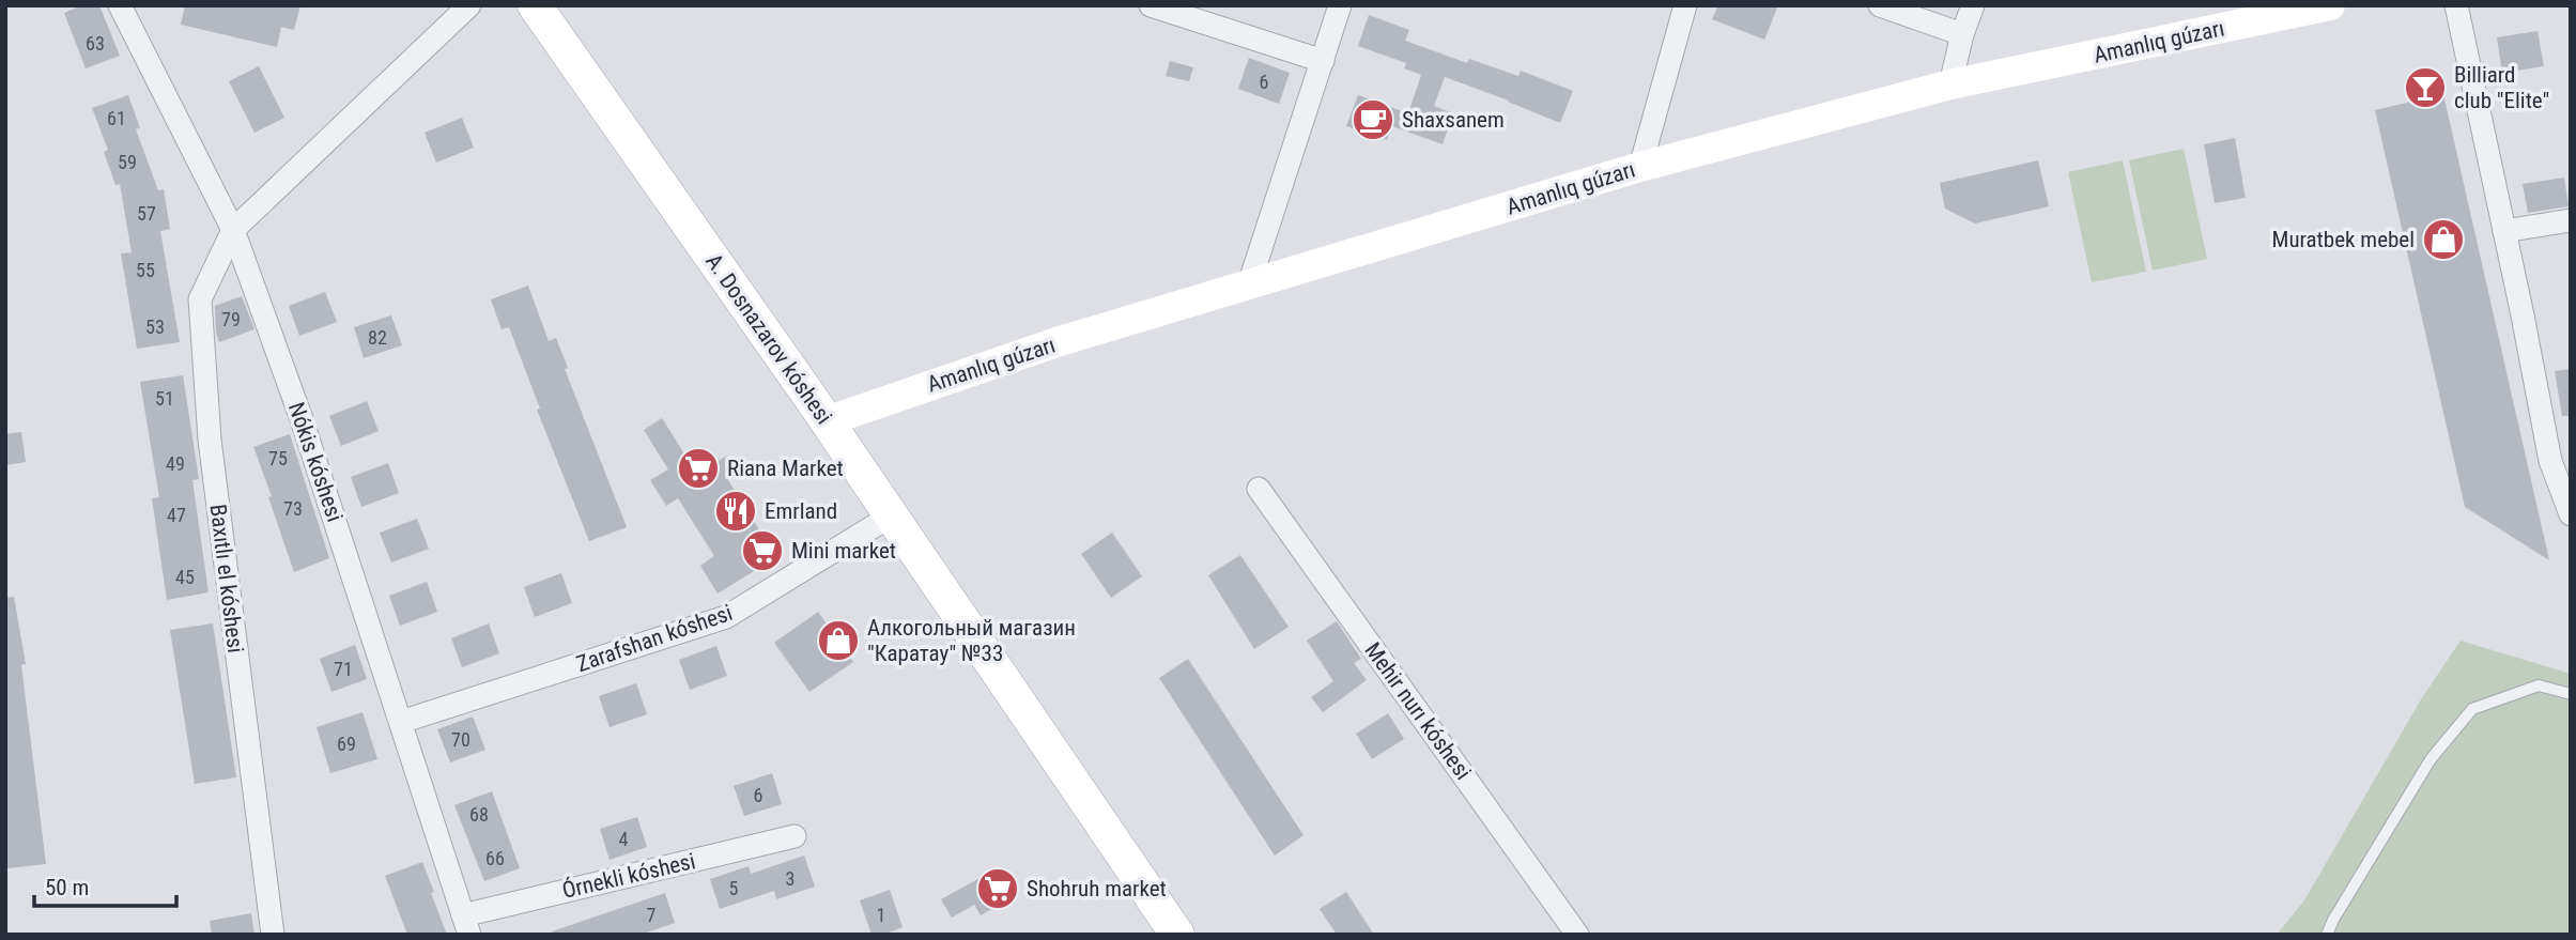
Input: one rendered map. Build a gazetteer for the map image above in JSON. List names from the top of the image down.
{
  "streets": {
    "main road": ["A. Dosnazarov kóshesi"],
    "street": [
      "Amanlıq gúzarı",
      "Nókis kóshesi",
      "Baxıtlı el kóshesi",
      "Zarafshan kóshesi",
      "Mehir nurı kóshesi",
      "Órnekli kóshesi"
    ]
  },
  "crossings": [
    ["Amanlıq gúzarı", "A. Dosnazarov kóshesi"],
    ["A. Dosnazarov kóshesi", "Zarafshan kóshesi"],
    ["Nókis kóshesi", "Baxıtlı el kóshesi"],
    ["Nókis kóshesi", "Zarafshan kóshesi"],
    ["Nókis kóshesi", "Órnekli kóshesi"]
  ],
  "places": {
    "bar": ["Billiard club \"Elite\""],
    "cafe": ["Shaxsanem"],
    "shop": ["Muratbek mebel", "Алкогольный магазин \"Каратау\" №33"],
    "supermarket": ["Riana Market", "Mini market", "Shohruh market"],
    "restaurant": ["Emrland"]
  },
  "house_numbers": [
    "63",
    "6",
    "61",
    "59",
    "57",
    "55",
    "79",
    "53",
    "82",
    "51",
    "75",
    "49",
    "73",
    "47",
    "45",
    "71",
    "70",
    "69",
    "6",
    "68",
    "4",
    "66",
    "3",
    "5",
    "7",
    "1"
  ],
  "scale_bar": "50 m"
}
